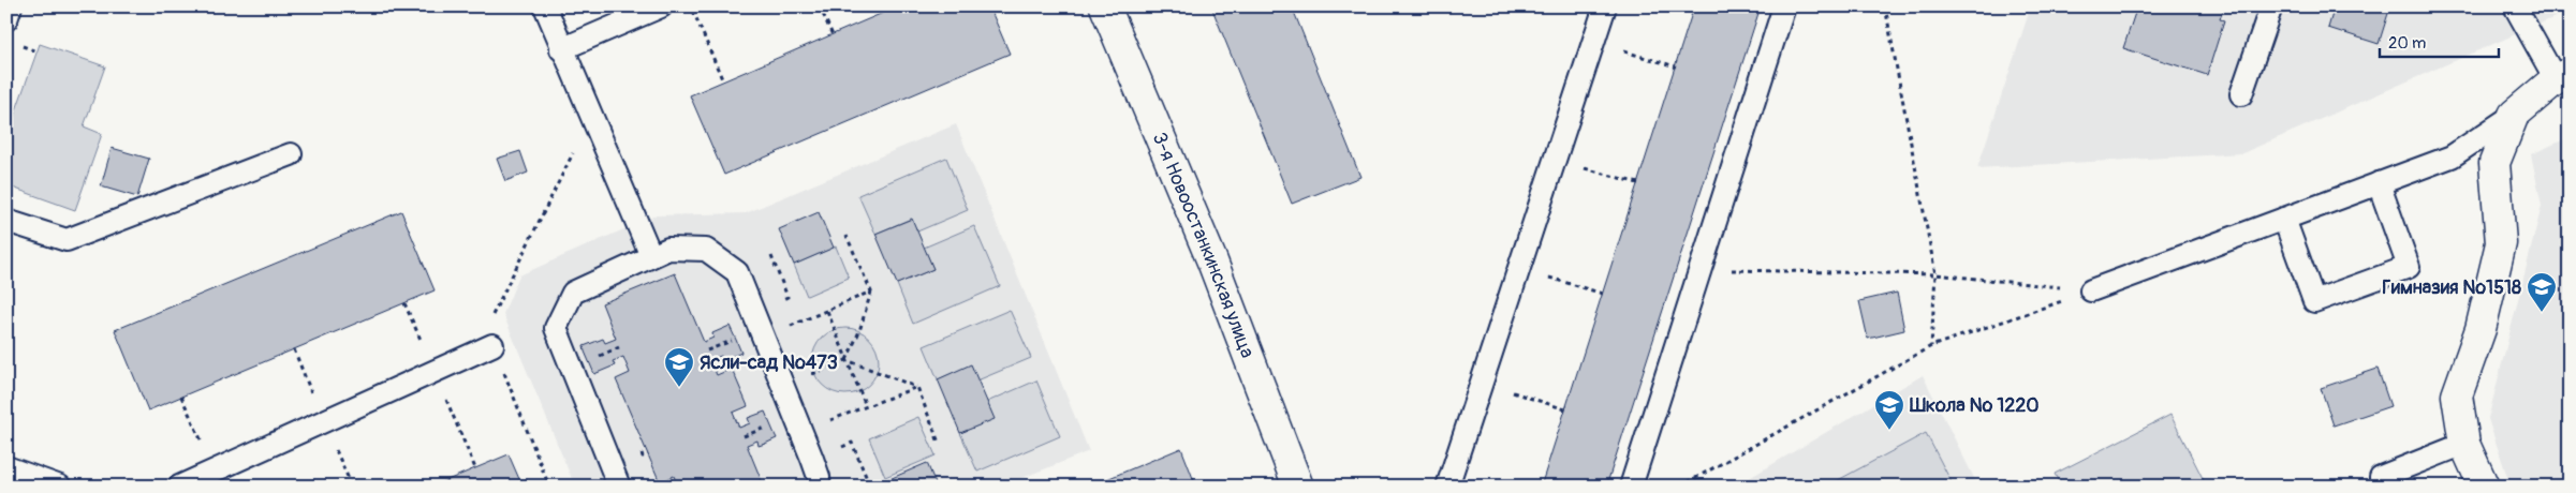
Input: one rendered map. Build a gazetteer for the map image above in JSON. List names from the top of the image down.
{
  "streets": {
    "street": ["3-я Новоостанкинская улица"]
  },
  "places": {
    "school or university": ["Гимназия №1518", "Ясли-сад №473", "Школа № 1220"]
  },
  "scale_bar": "20 m"
}
